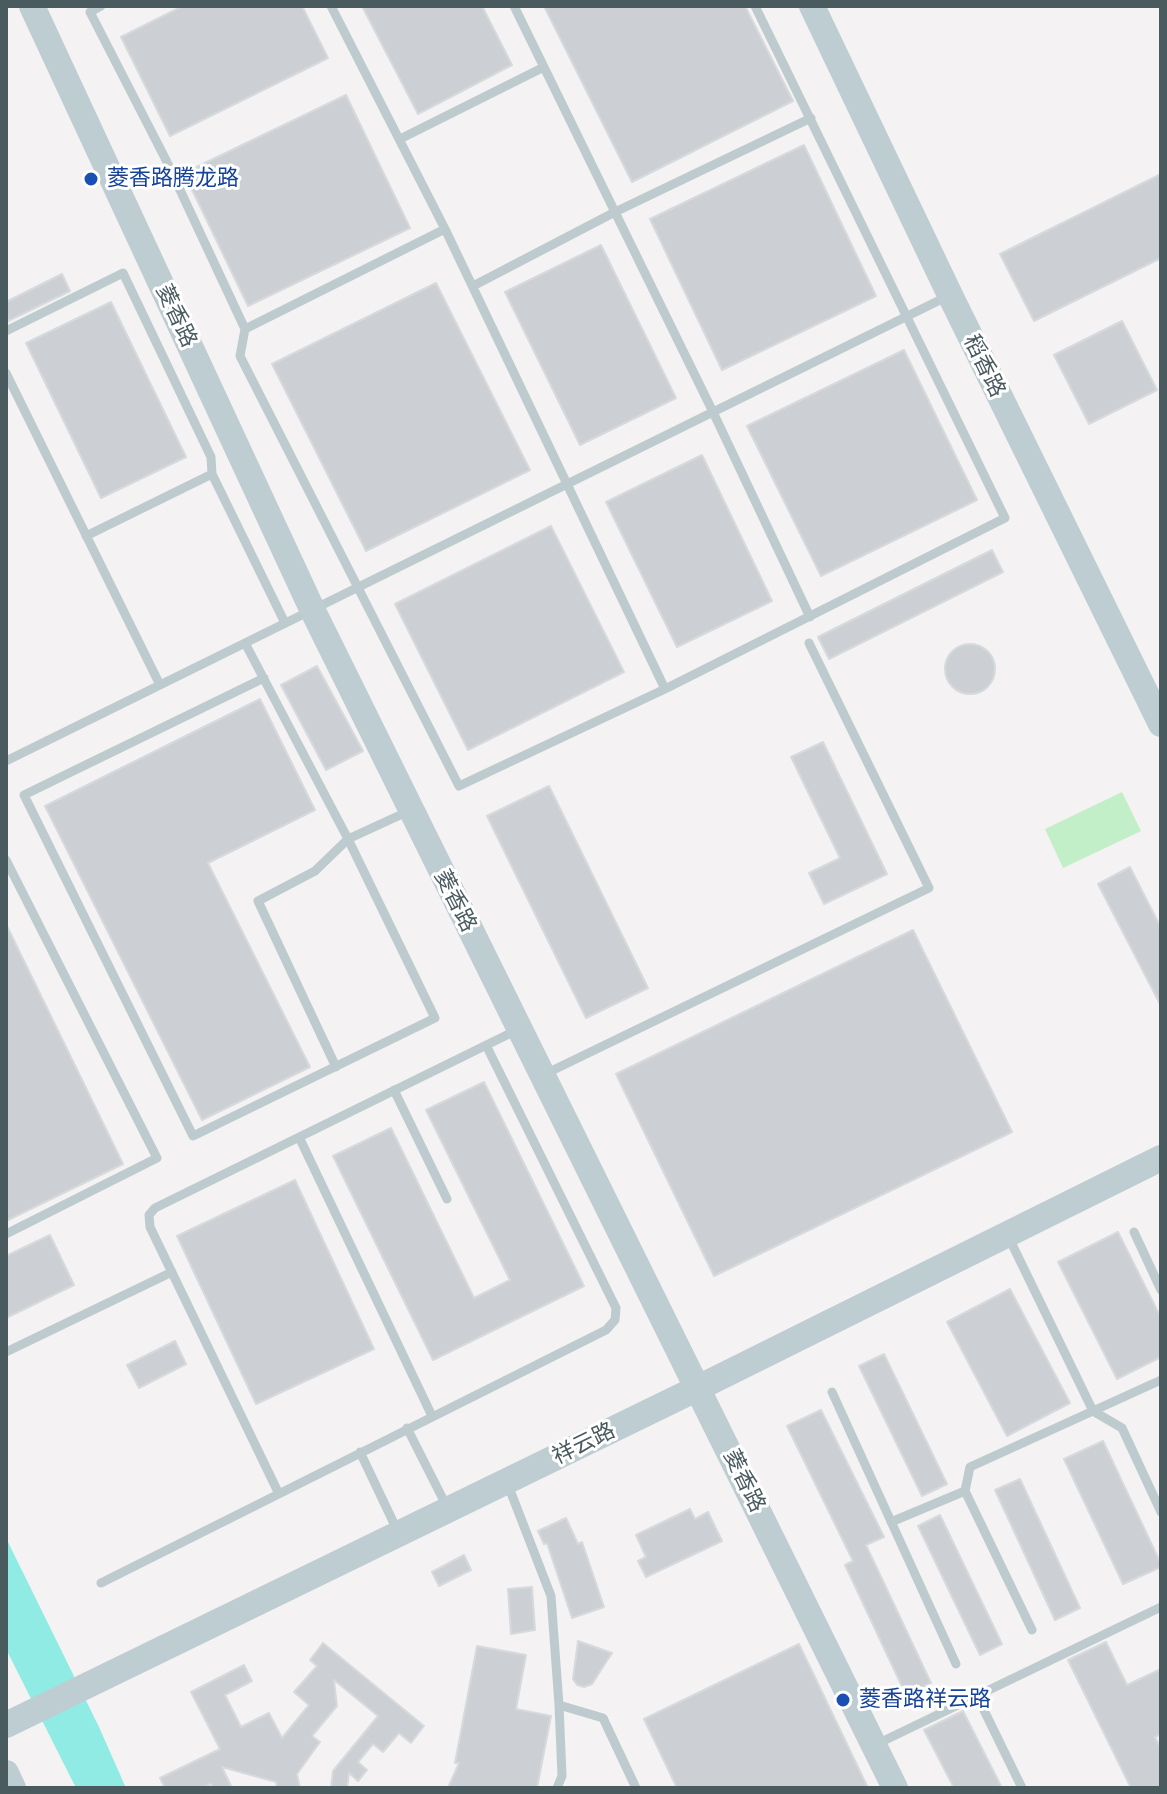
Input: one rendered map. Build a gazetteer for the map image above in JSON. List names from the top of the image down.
{
  "streets": {
    "street": ["菱香路", "稻香路", "祥云路"]
  },
  "crossings": [
    ["菱香路", "祥云路"]
  ],
  "places": ["菱香路腾龙路", "菱香路祥云路"]
}
